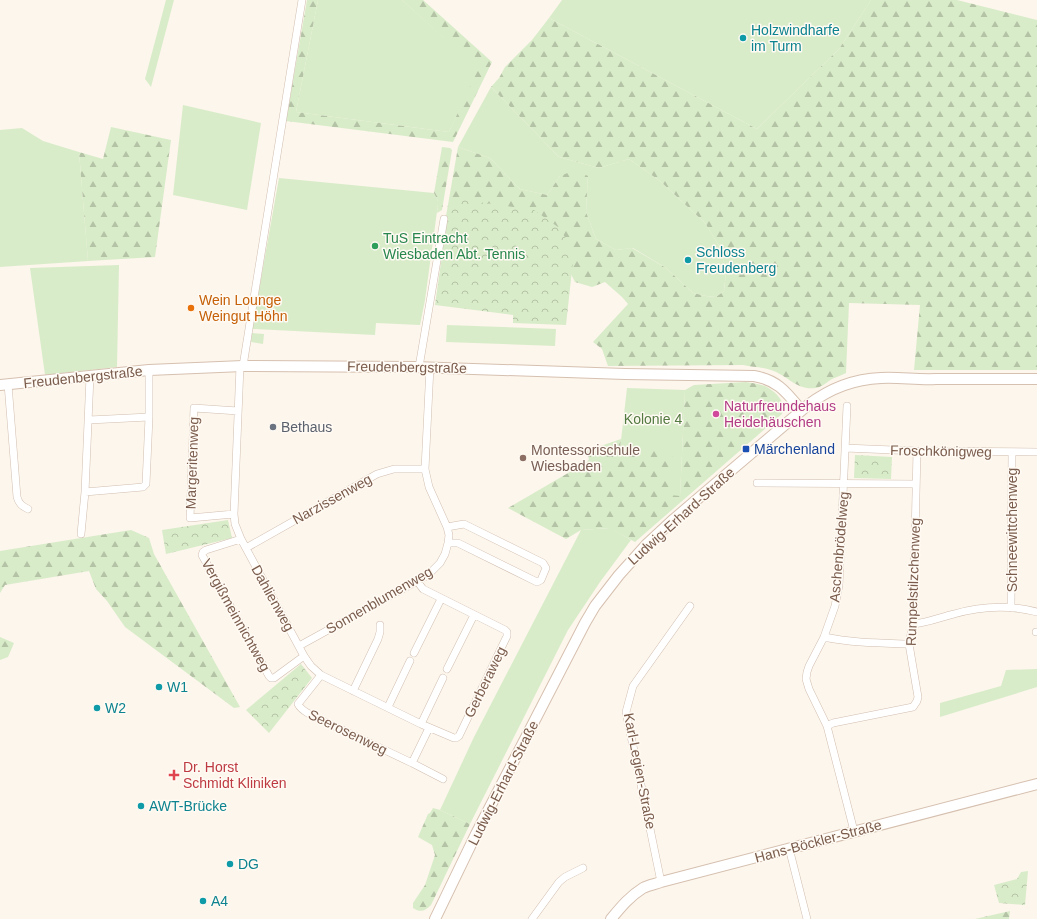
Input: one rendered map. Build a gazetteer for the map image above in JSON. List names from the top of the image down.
{
  "streets": {
    "street": [
      "Freudenbergstraße",
      "Froschkönigweg",
      "Margeritenweg",
      "Narzissenweg",
      "Ludwig-Erhard-Straße",
      "Schneewittchenweg",
      "Aschenbrödelweg",
      "Rumpelstilzchenweg",
      "Dahlienweg",
      "Sonnenblumenweg",
      "Vergißmeinnichtweg",
      "Gerberaweg",
      "Seerosenweg",
      "Karl-Legien-Straße",
      "Hans-Böckler-Straße"
    ]
  },
  "crossings": [
    ["Freudenbergstraße", "Ludwig-Erhard-Straße"],
    ["Freudenbergstraße", "Dahlienweg"],
    ["Freudenbergstraße", "Sonnenblumenweg"],
    ["Froschkönigweg", "Schneewittchenweg"],
    ["Froschkönigweg", "Aschenbrödelweg"],
    ["Froschkönigweg", "Rumpelstilzchenweg"],
    ["Margeritenweg", "Dahlienweg"],
    ["Narzissenweg", "Dahlienweg"],
    ["Narzissenweg", "Sonnenblumenweg"],
    ["Aschenbrödelweg", "Rumpelstilzchenweg"],
    ["Dahlienweg", "Sonnenblumenweg"],
    ["Dahlienweg", "Vergißmeinnichtweg"],
    ["Dahlienweg", "Gerberaweg"],
    ["Dahlienweg", "Seerosenweg"],
    ["Sonnenblumenweg", "Gerberaweg"],
    ["Karl-Legien-Straße", "Hans-Böckler-Straße"]
  ],
  "parks": ["Kolonie 4"],
  "places": {
    "other": [
      "Holzwindharfe im Turm",
      "TuS Eintracht Wiesbaden Abt. Tennis",
      "Schloss Freudenberg",
      "Wein Lounge Weingut Höhn",
      "Naturfreundehaus Heidehäuschen",
      "Bethaus",
      "Montessorischule Wiesbaden",
      "W1",
      "W2",
      "AWT-Brücke",
      "DG",
      "A4"
    ],
    "transit": ["Märchenland"],
    "health": ["Dr. Horst Schmidt Kliniken"]
  }
}
